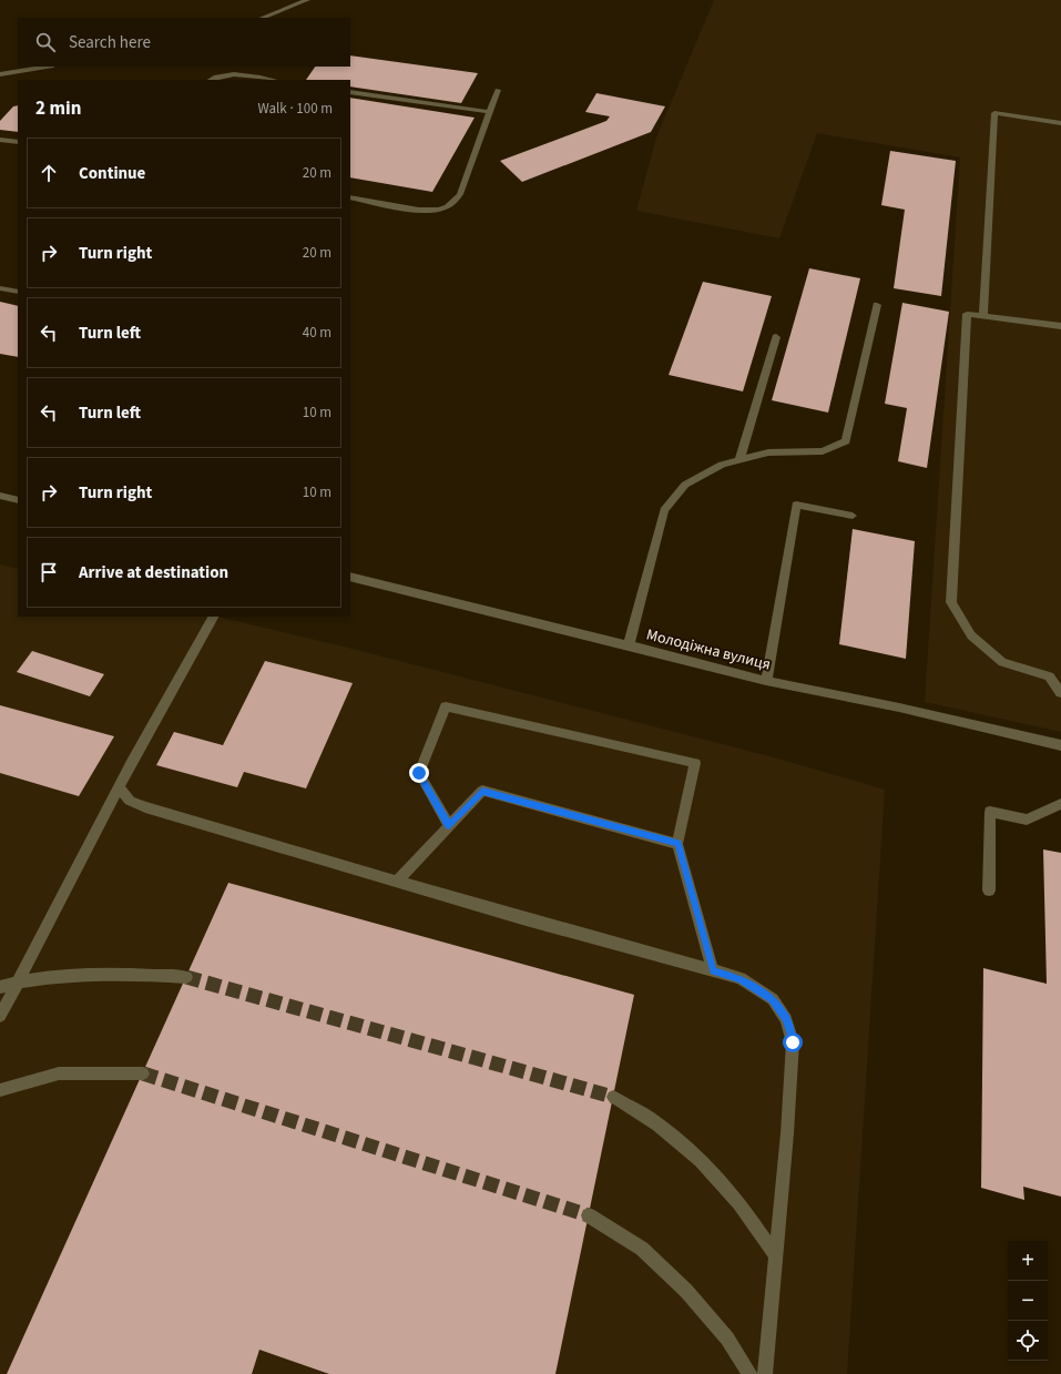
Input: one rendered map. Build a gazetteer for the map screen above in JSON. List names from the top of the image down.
{
  "streets": {
    "street": ["Молодіжна вулиця"]
  },
  "page": {
    "search": "Search here",
    "heading": ["2 min", "Walk · 100 m"],
    "list": [
      ["Continue", "20 m"],
      ["Turn right", "20 m"],
      ["Turn left", "40 m"],
      ["Turn left", "10 m"],
      ["Turn right", "10 m"],
      "Arrive at destination"
    ],
    "map_buttons": ["+", "−"]
  }
}
